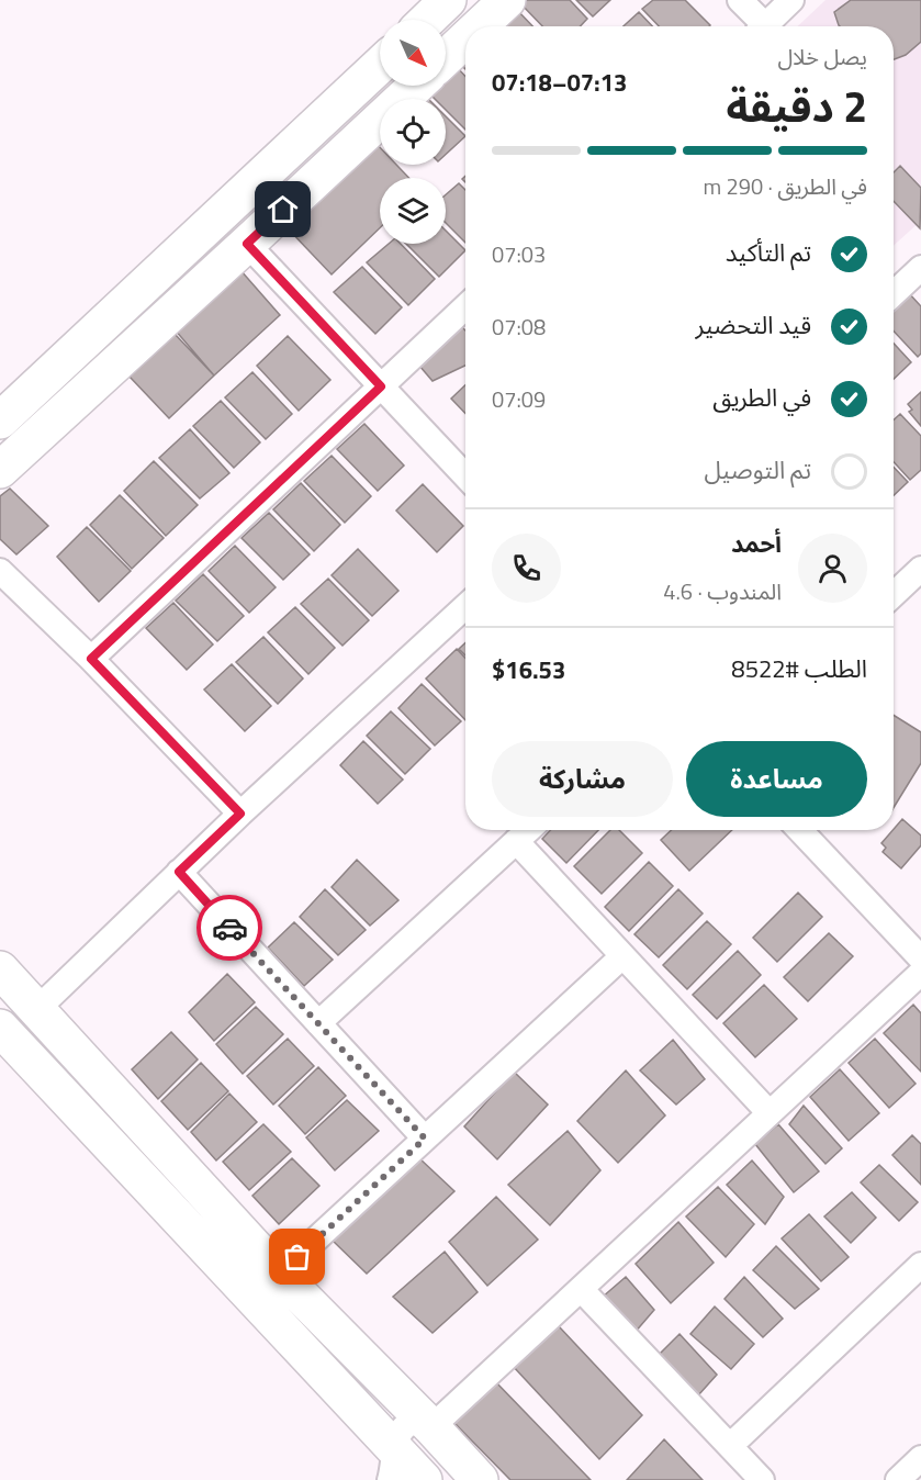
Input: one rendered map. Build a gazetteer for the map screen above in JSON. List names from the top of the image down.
{
  "north": "bottom right",
  "page": {
    "heading": ["2 دقيقة", "يصل خلال", "07:13–07:18"],
    "panel": [
      "أحمد",
      "المندوب · 4.6",
      "الطلب #8522",
      "$16.53"
    ],
    "bar": "في الطريق · 290 m",
    "list": [
      ["تم التأكيد", "07:03"],
      ["قيد التحضير", "07:08"],
      ["في الطريق", "07:09"],
      "تم التوصيل"
    ],
    "buttons": ["مساعدة", "مشاركة"]
  }
}
